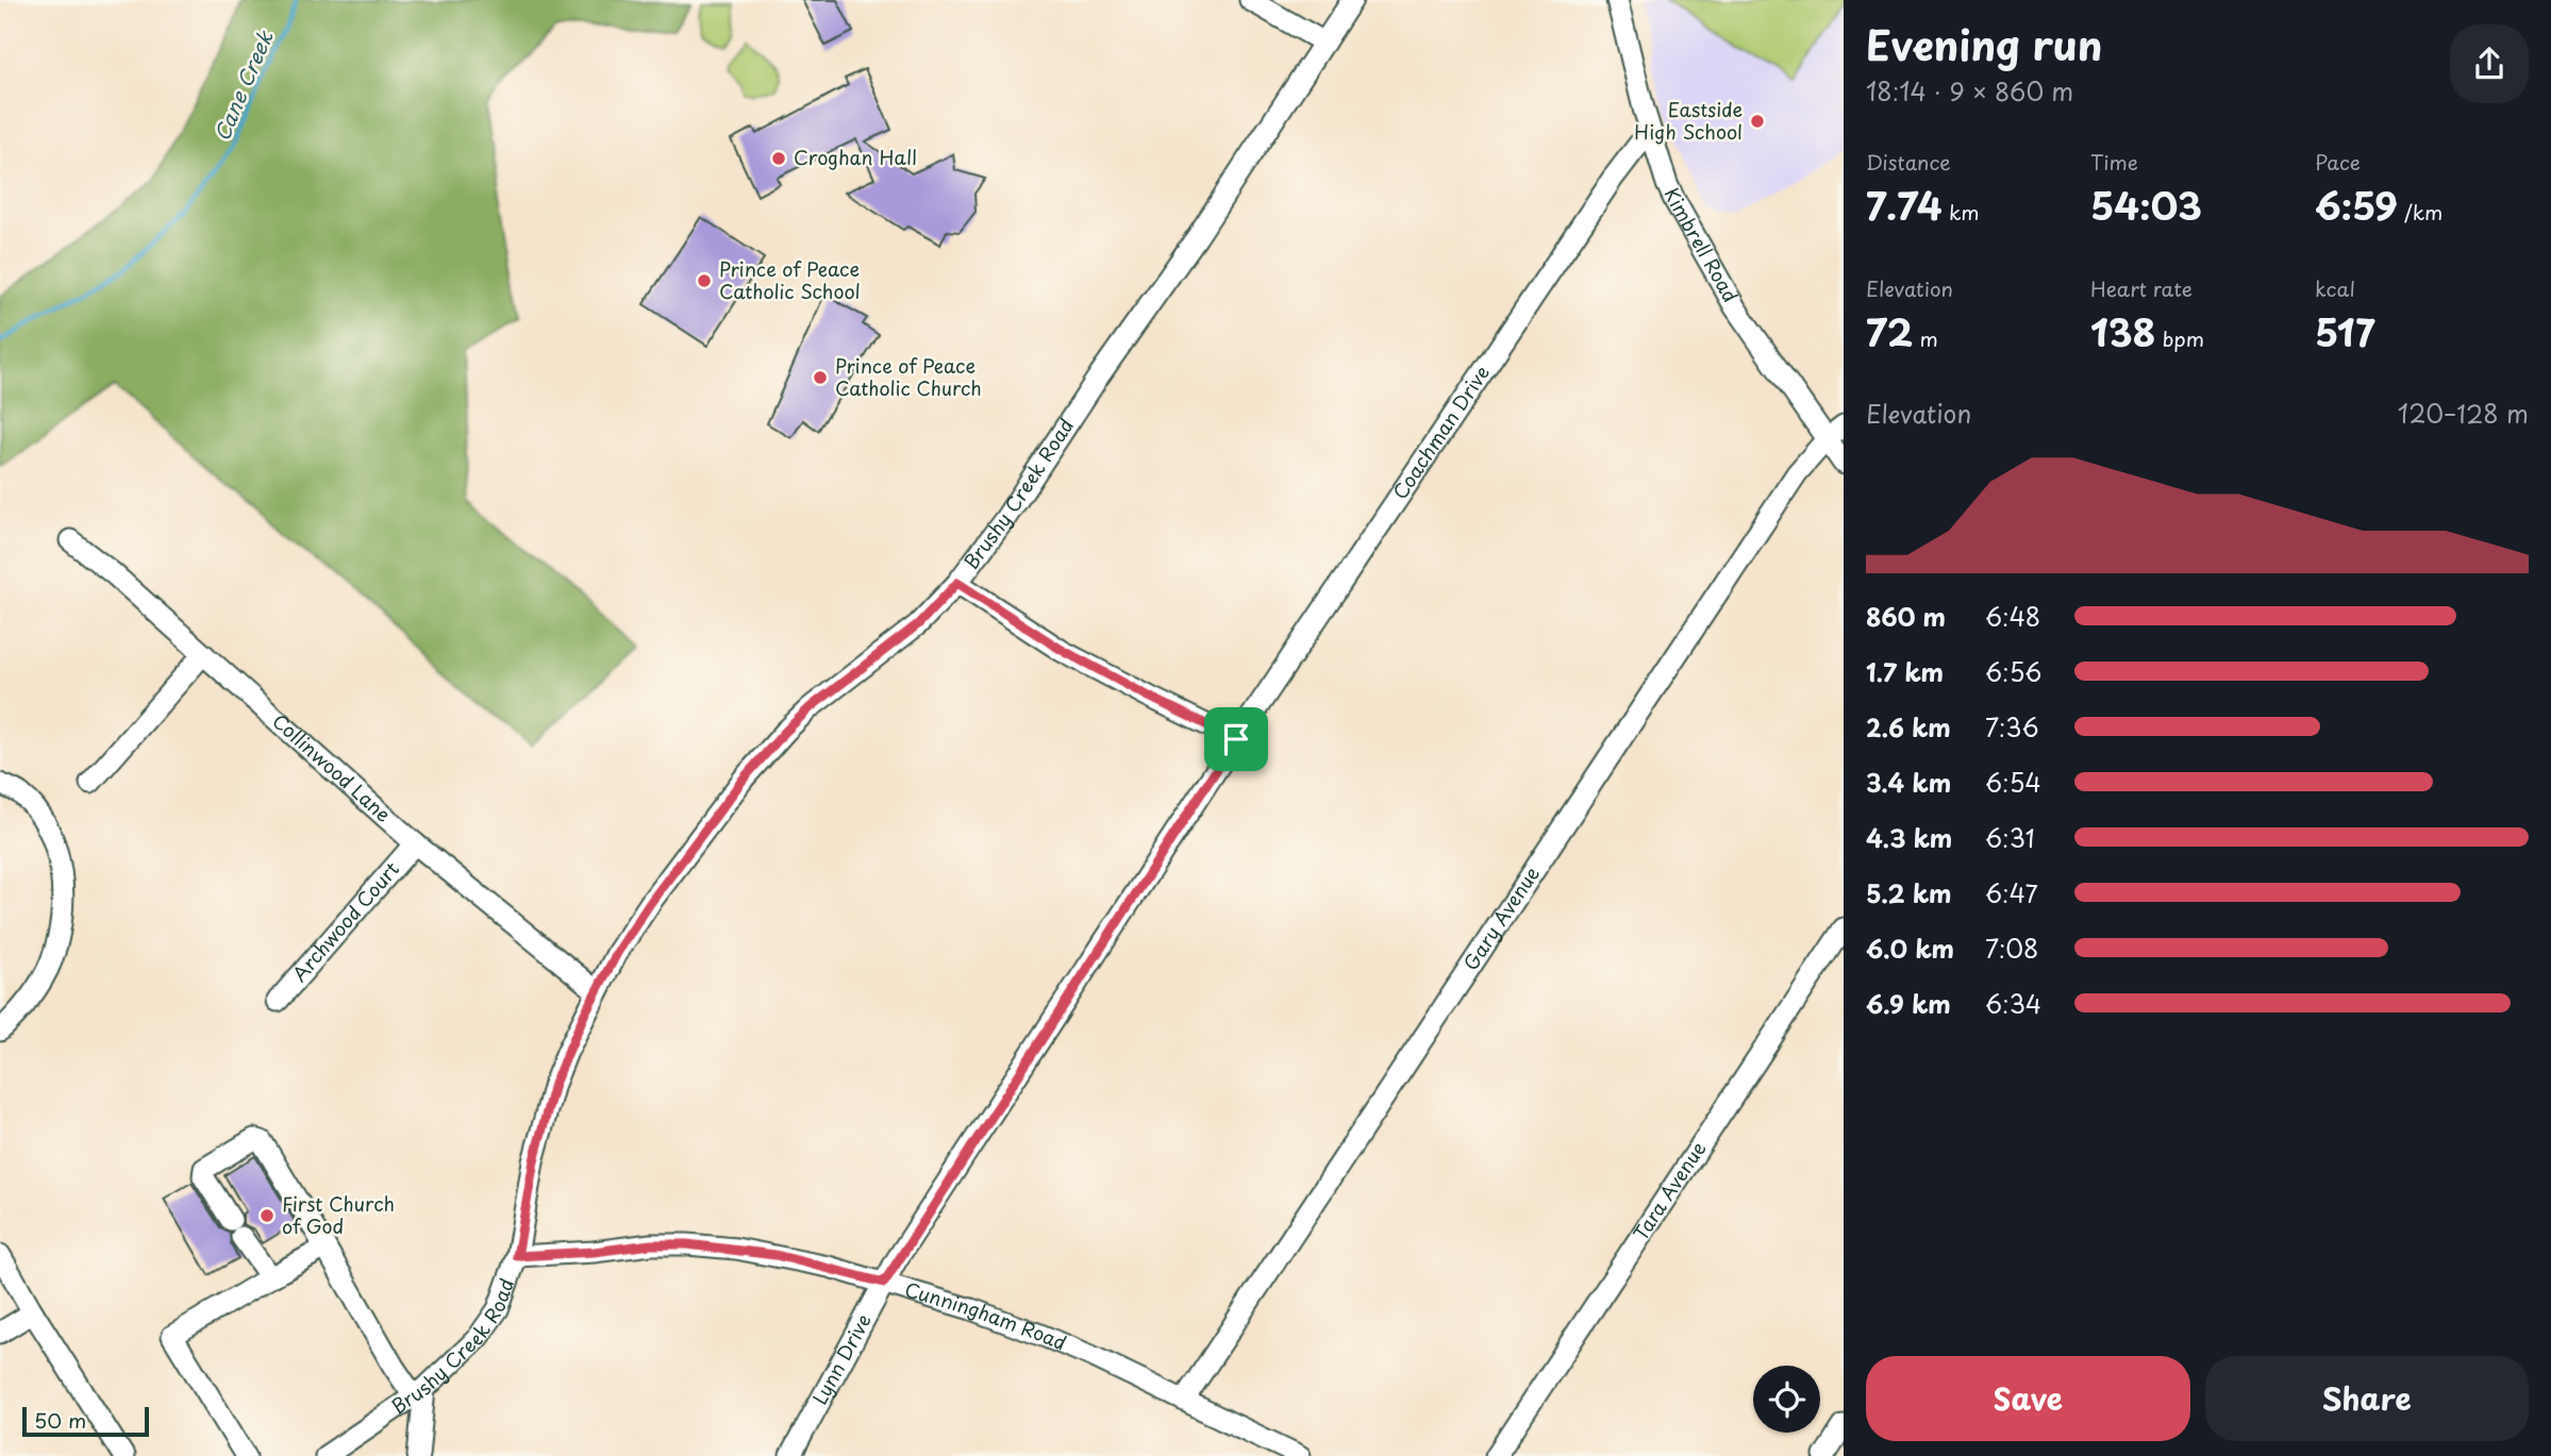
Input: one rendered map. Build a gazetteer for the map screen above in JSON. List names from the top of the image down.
{
  "streets": {
    "street": [
      "Kimbrell Road",
      "Coachman Drive",
      "Brushy Creek Road",
      "Collinwood Lane",
      "Gary Avenue",
      "Archwood Court",
      "Tara Avenue",
      "Cunningham Road",
      "Lynn Drive"
    ]
  },
  "crossings": [
    ["Kimbrell Road", "Coachman Drive"],
    ["Kimbrell Road", "Gary Avenue"],
    ["Coachman Drive", "Lynn Drive"],
    ["Brushy Creek Road", "Collinwood Lane"],
    ["Brushy Creek Road", "Cunningham Road"],
    ["Collinwood Lane", "Archwood Court"],
    ["Gary Avenue", "Cunningham Road"],
    ["Cunningham Road", "Lynn Drive"]
  ],
  "water": ["Cane Creek"],
  "places": [
    "Eastside High School",
    "Croghan Hall",
    "Prince of Peace Catholic School",
    "Prince of Peace Catholic Church",
    "First Church of God"
  ],
  "scale_bar": "50 m",
  "page": {
    "heading": ["Evening run", "18:14 · 9 × 860 m"],
    "stats": [
      ["Distance", "7.74 km"],
      ["Time", "54:03"],
      ["Pace", "6:59 /km"],
      ["Elevation", "72 m"],
      ["Heart rate", "138 bpm"],
      ["kcal", "517"]
    ],
    "chart": ["Elevation", "120–128 m"],
    "list": [
      {
        "name": "860 m",
        "note": "6:48"
      },
      {
        "name": "1.7 km",
        "note": "6:56"
      },
      {
        "name": "2.6 km",
        "note": "7:36"
      },
      {
        "name": "3.4 km",
        "note": "6:54"
      },
      {
        "name": "4.3 km",
        "note": "6:31"
      },
      {
        "name": "5.2 km",
        "note": "6:47"
      },
      {
        "name": "6.0 km",
        "note": "7:08"
      },
      {
        "name": "6.9 km",
        "note": "6:34"
      }
    ],
    "buttons": ["Save", "Share"],
    "scale": "50 m"
  }
}
